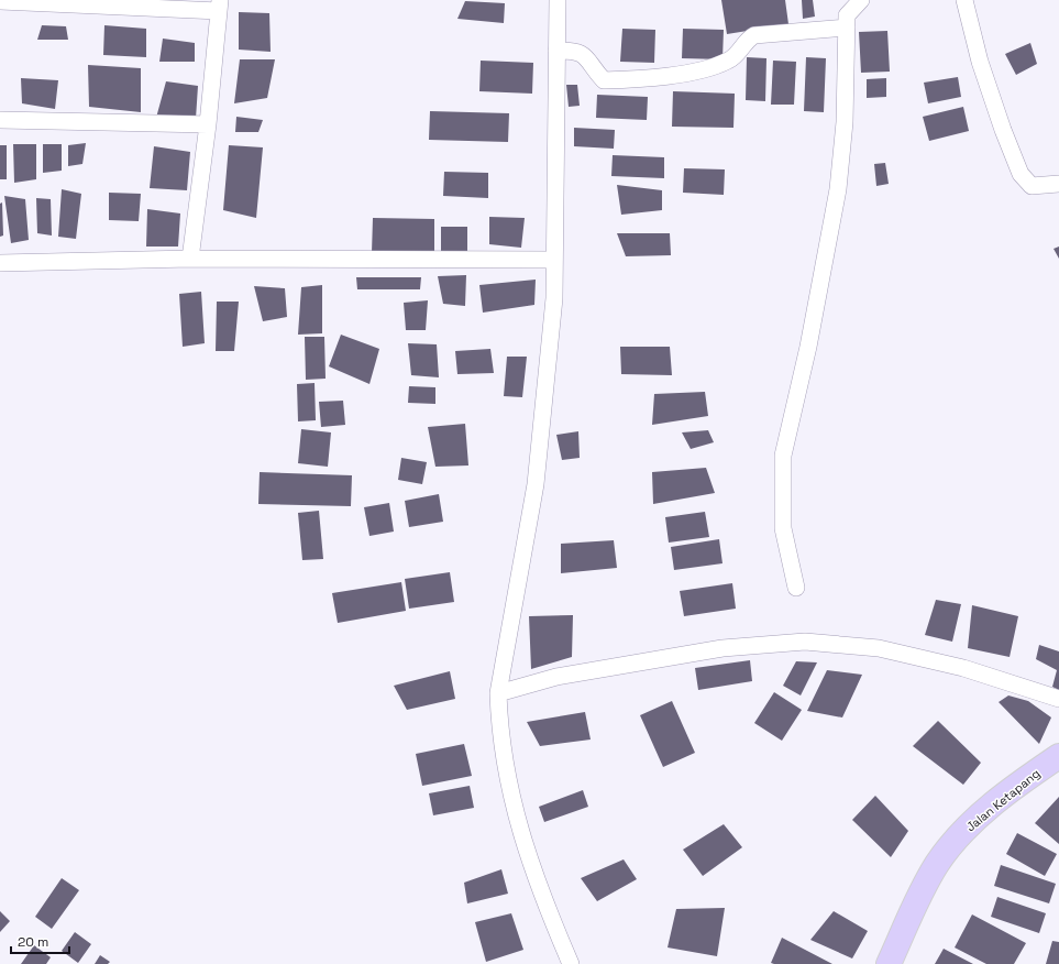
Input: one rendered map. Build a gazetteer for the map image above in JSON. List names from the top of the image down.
{
  "streets": {
    "main road": ["Jalan Ketapang"]
  },
  "scale_bar": "20 m"
}
